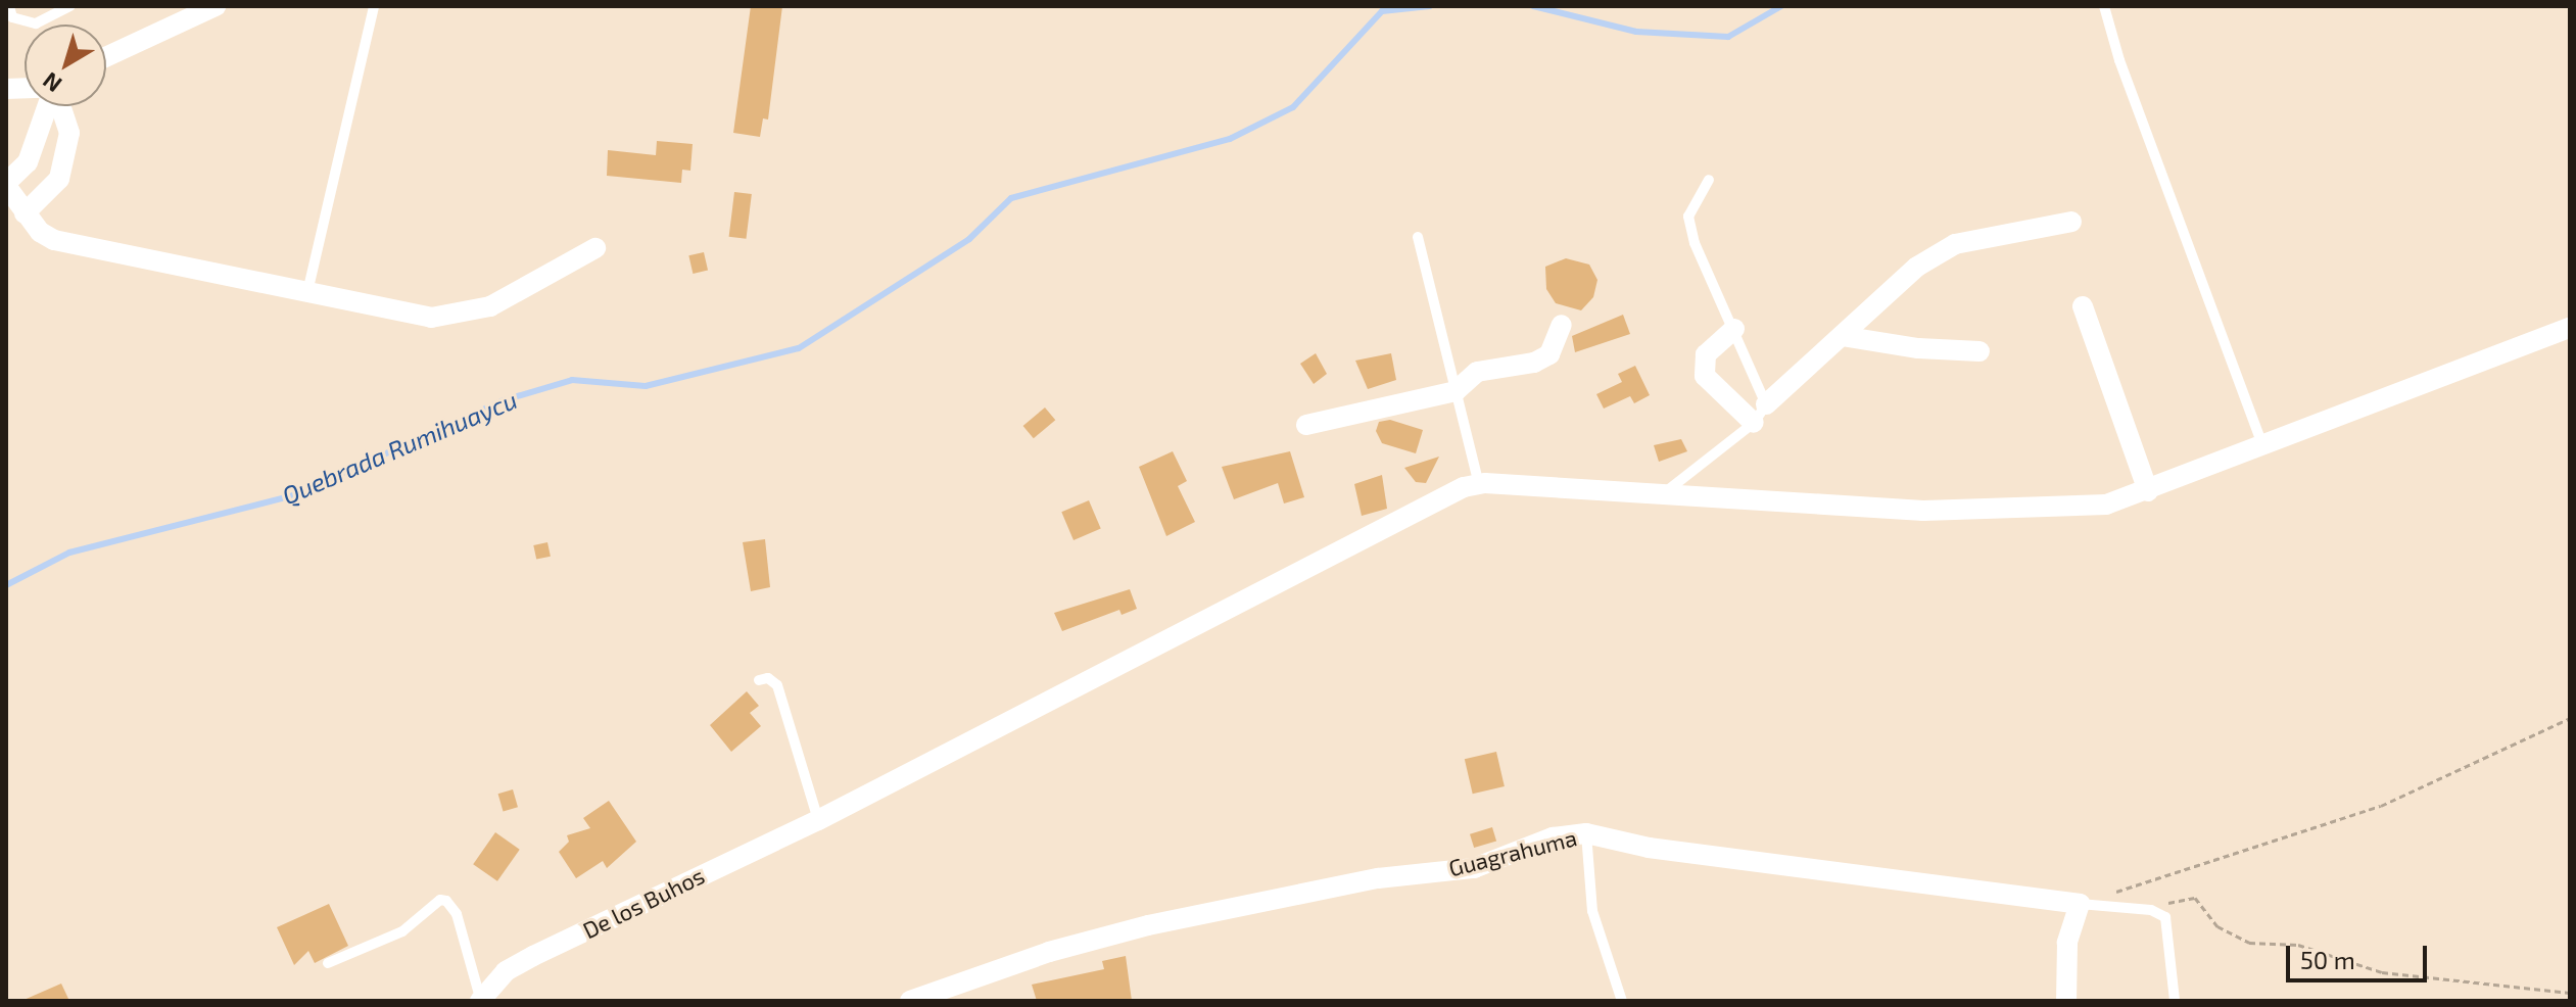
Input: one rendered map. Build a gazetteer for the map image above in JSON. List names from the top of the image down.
{
  "streets": {
    "street": ["Guagrahuma", "De los Buhos"]
  },
  "water": ["Quebrada Rumihuaycu"],
  "scale_bar": "50 m",
  "north": "bottom left"
}
